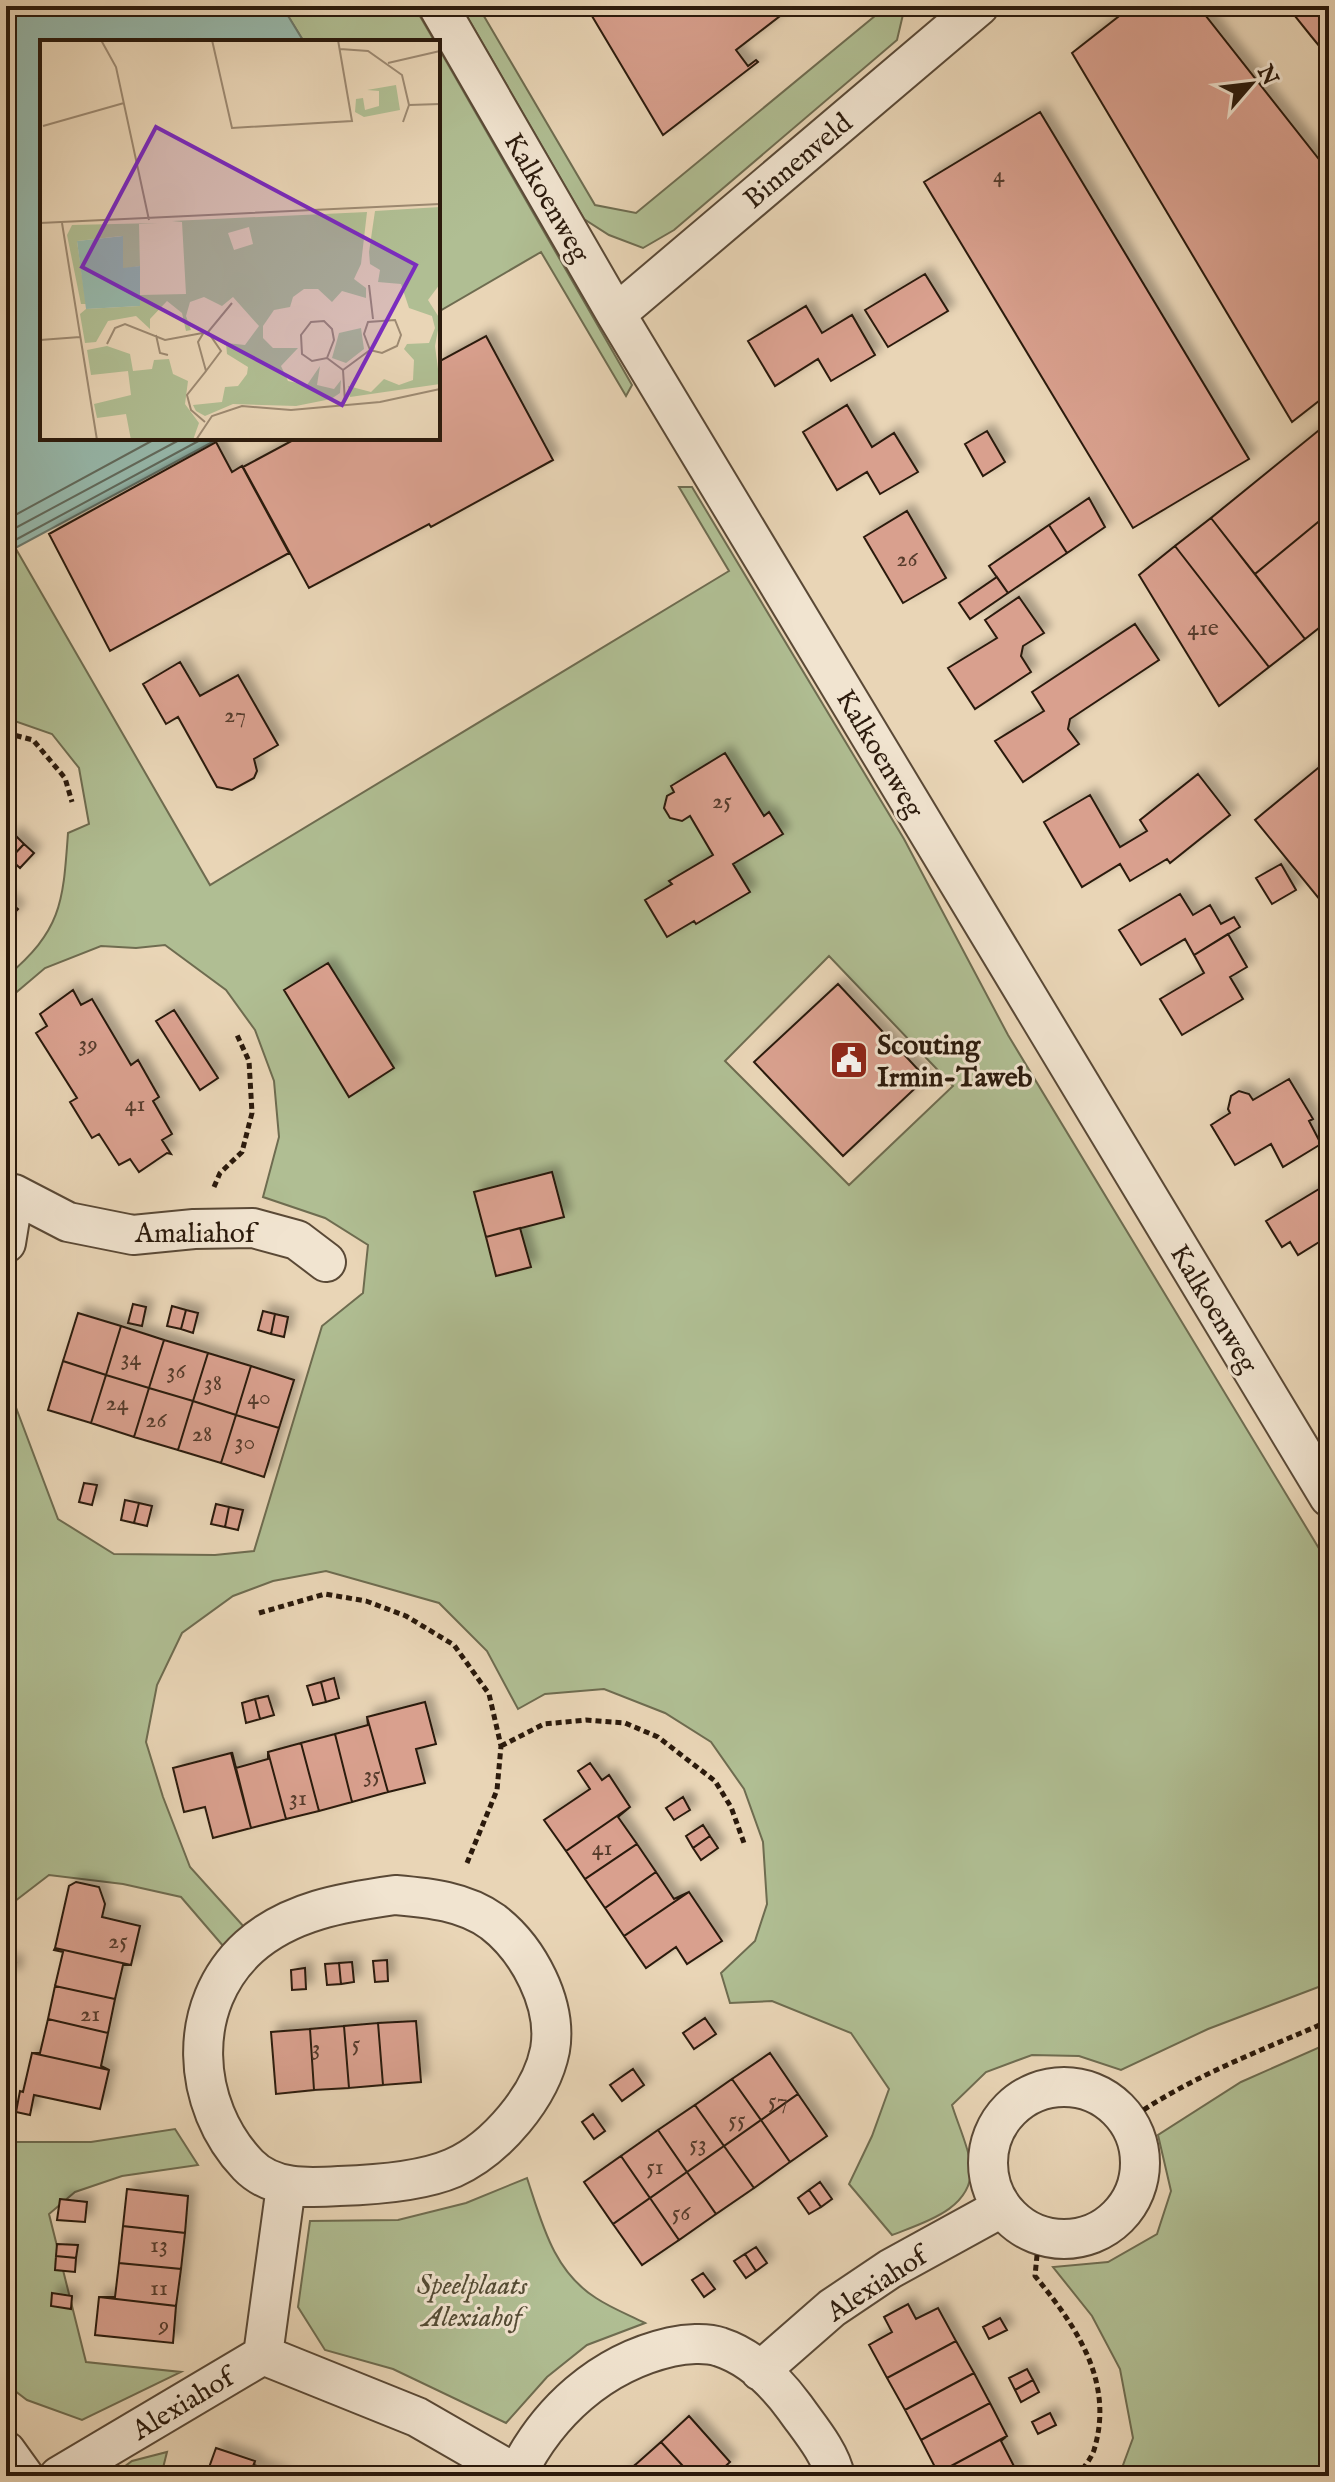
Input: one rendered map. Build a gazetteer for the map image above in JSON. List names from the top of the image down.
{
  "streets": {
    "street": [
      "Binnenveld",
      "Kalkoenweg",
      "Amaliahof",
      "Alexiahof"
    ]
  },
  "crossings": [
    ["Binnenveld", "Kalkoenweg"]
  ],
  "parks": ["Speelplaats Alexiahof"],
  "places": {
    "public building": ["Scouting Irmin-Taweb"]
  },
  "house_numbers": [
    "4",
    "26",
    "41e",
    "27",
    "25",
    "39",
    "41",
    "34",
    "36",
    "38",
    "40",
    "24",
    "26",
    "28",
    "30",
    "35",
    "31",
    "41",
    "25",
    "21",
    "5",
    "3",
    "57",
    "55",
    "53",
    "51",
    "56",
    "13",
    "11",
    "9"
  ],
  "north": "top right"
}
